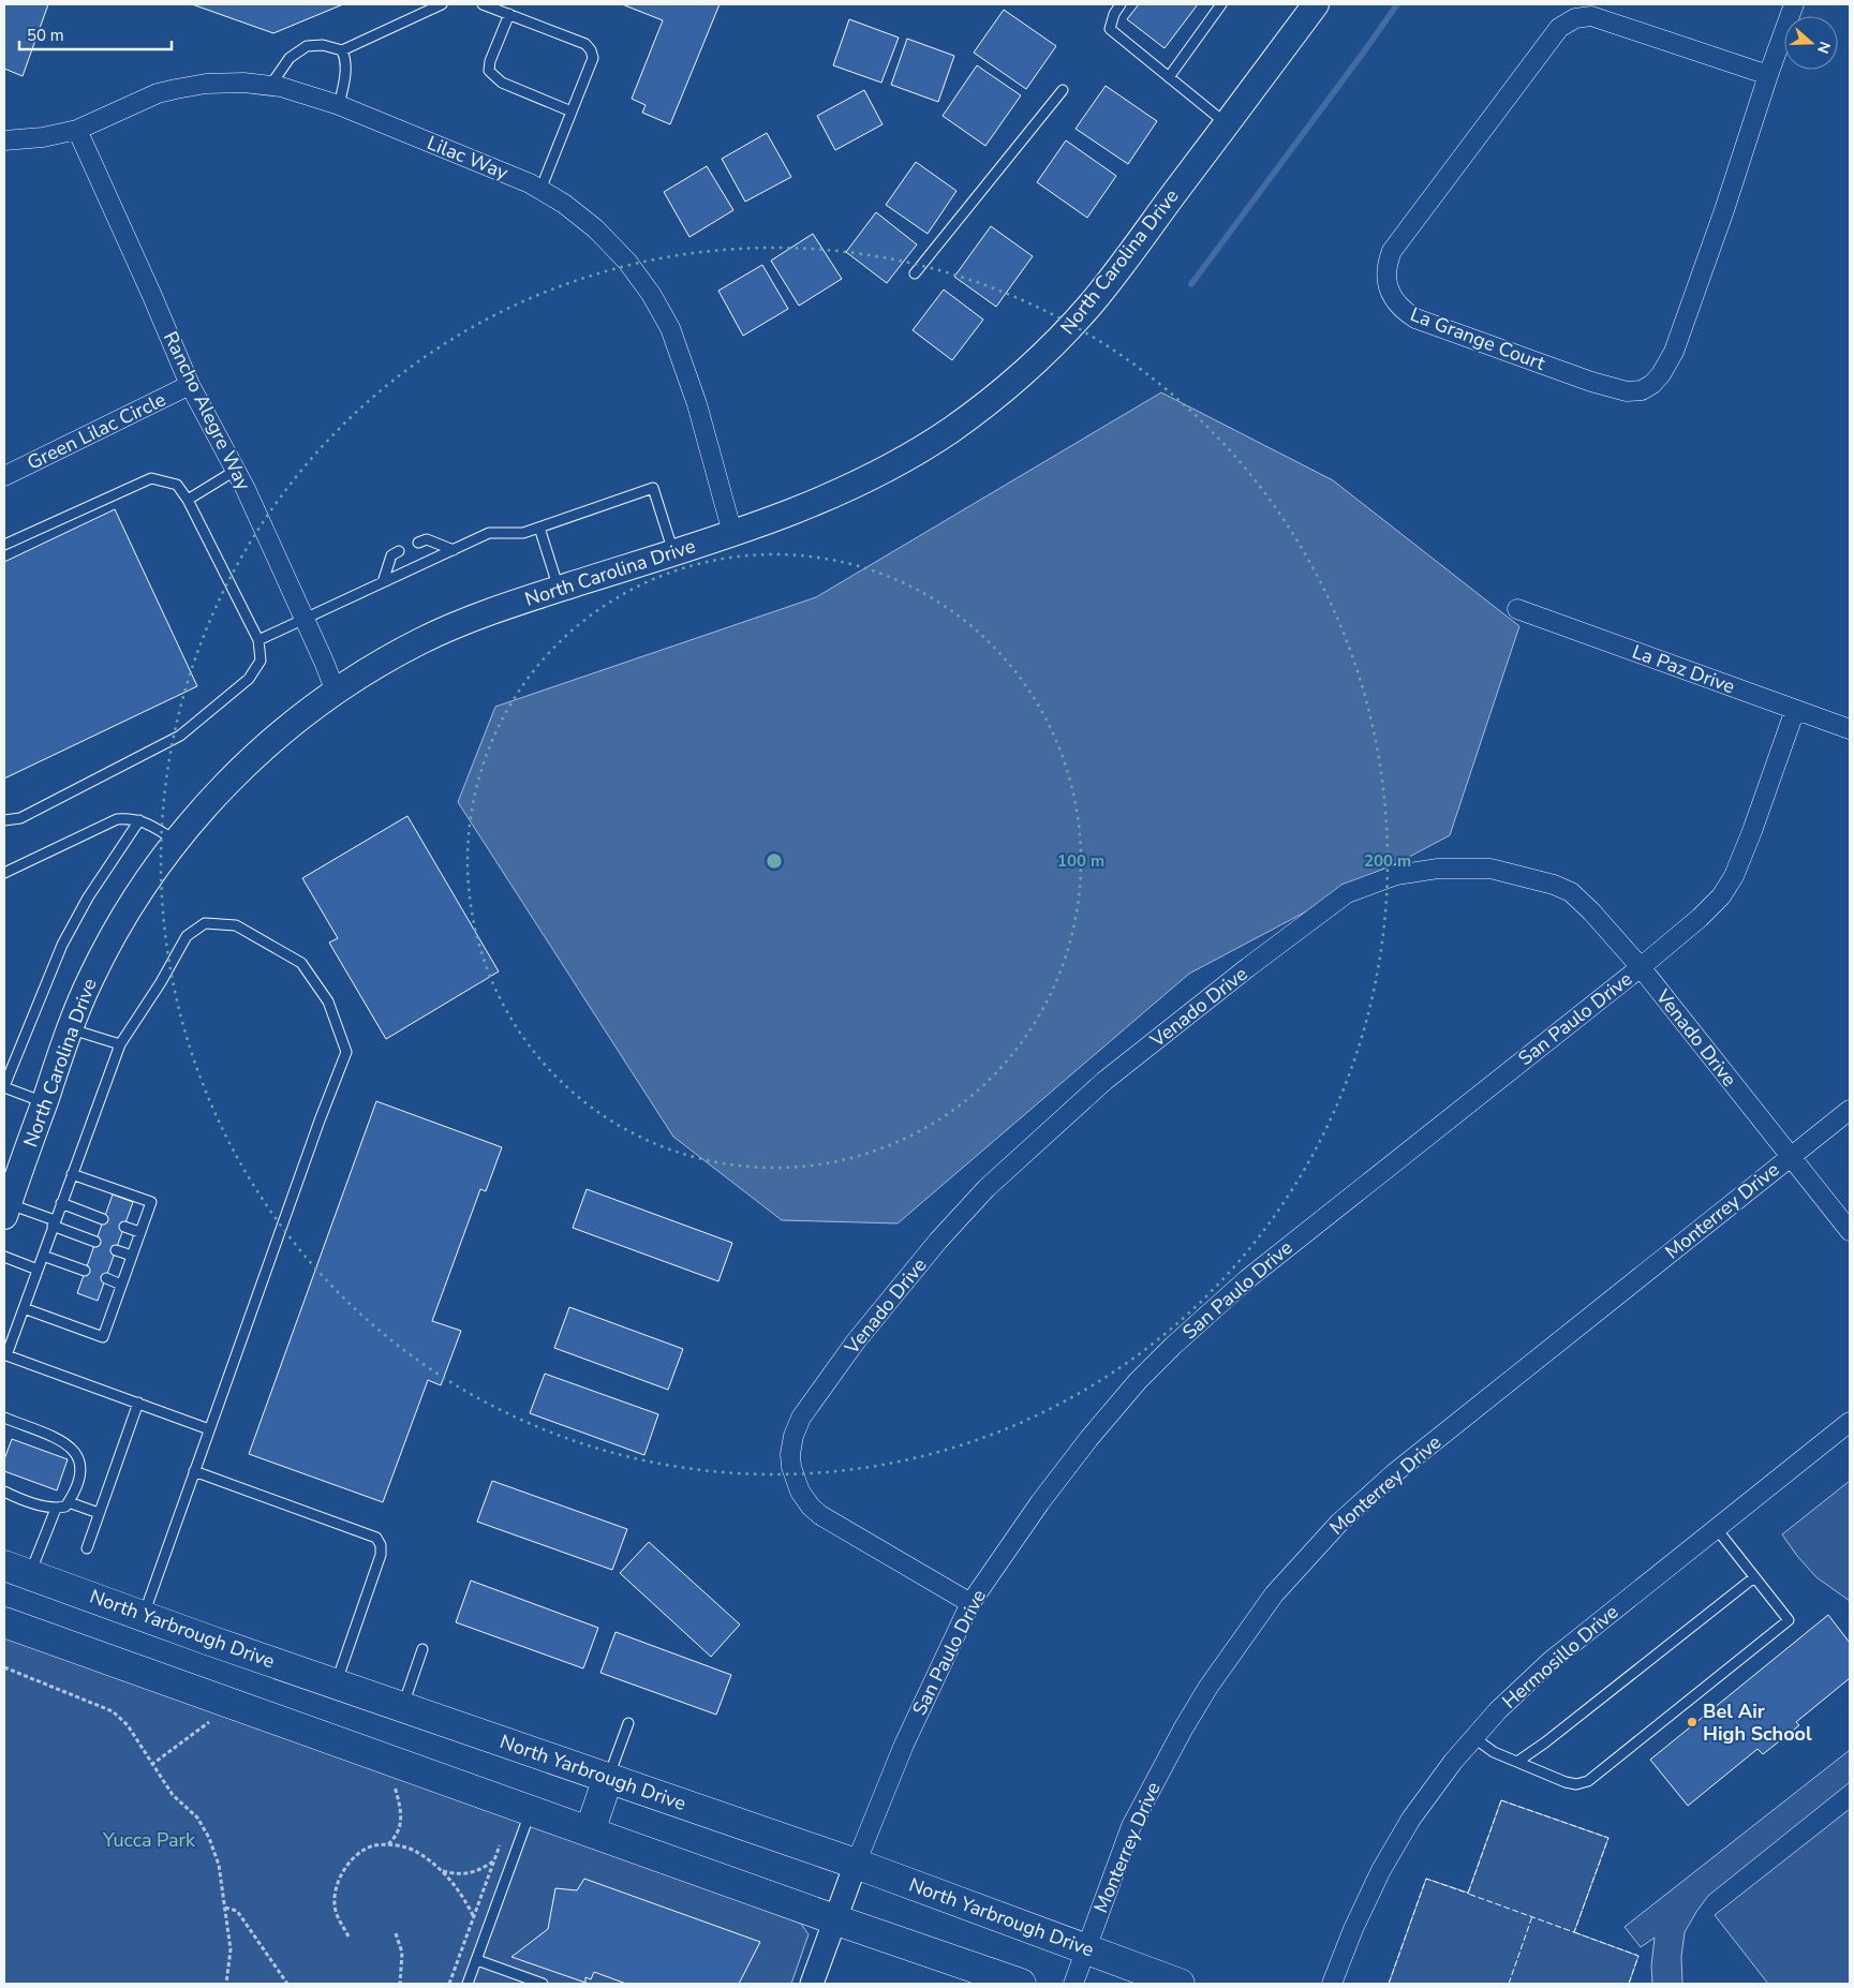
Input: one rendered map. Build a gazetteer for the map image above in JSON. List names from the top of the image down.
{
  "streets": {
    "main road": ["North Carolina Drive", "North Yarbrough Drive"],
    "street": [
      "Lilac Way",
      "La Grange Court",
      "Rancho Alegre Way",
      "Green Lilac Circle",
      "La Paz Drive",
      "Venado Drive",
      "San Paulo Drive",
      "Monterrey Drive",
      "Hermosillo Drive"
    ]
  },
  "crossings": [
    ["Lilac Way", "North Carolina Drive"],
    ["Lilac Way", "Rancho Alegre Way"],
    ["North Carolina Drive", "Rancho Alegre Way"],
    ["Rancho Alegre Way", "Green Lilac Circle"],
    ["La Paz Drive", "San Paulo Drive"],
    ["Venado Drive", "San Paulo Drive"],
    ["Venado Drive", "Monterrey Drive"],
    ["San Paulo Drive", "North Yarbrough Drive"],
    ["Monterrey Drive", "North Yarbrough Drive"]
  ],
  "parks": ["Yucca Park"],
  "places": ["Bel Air High School"],
  "scale_bar": "50 m",
  "north": "right",
  "rings": ["100 m", "200 m"]
}
